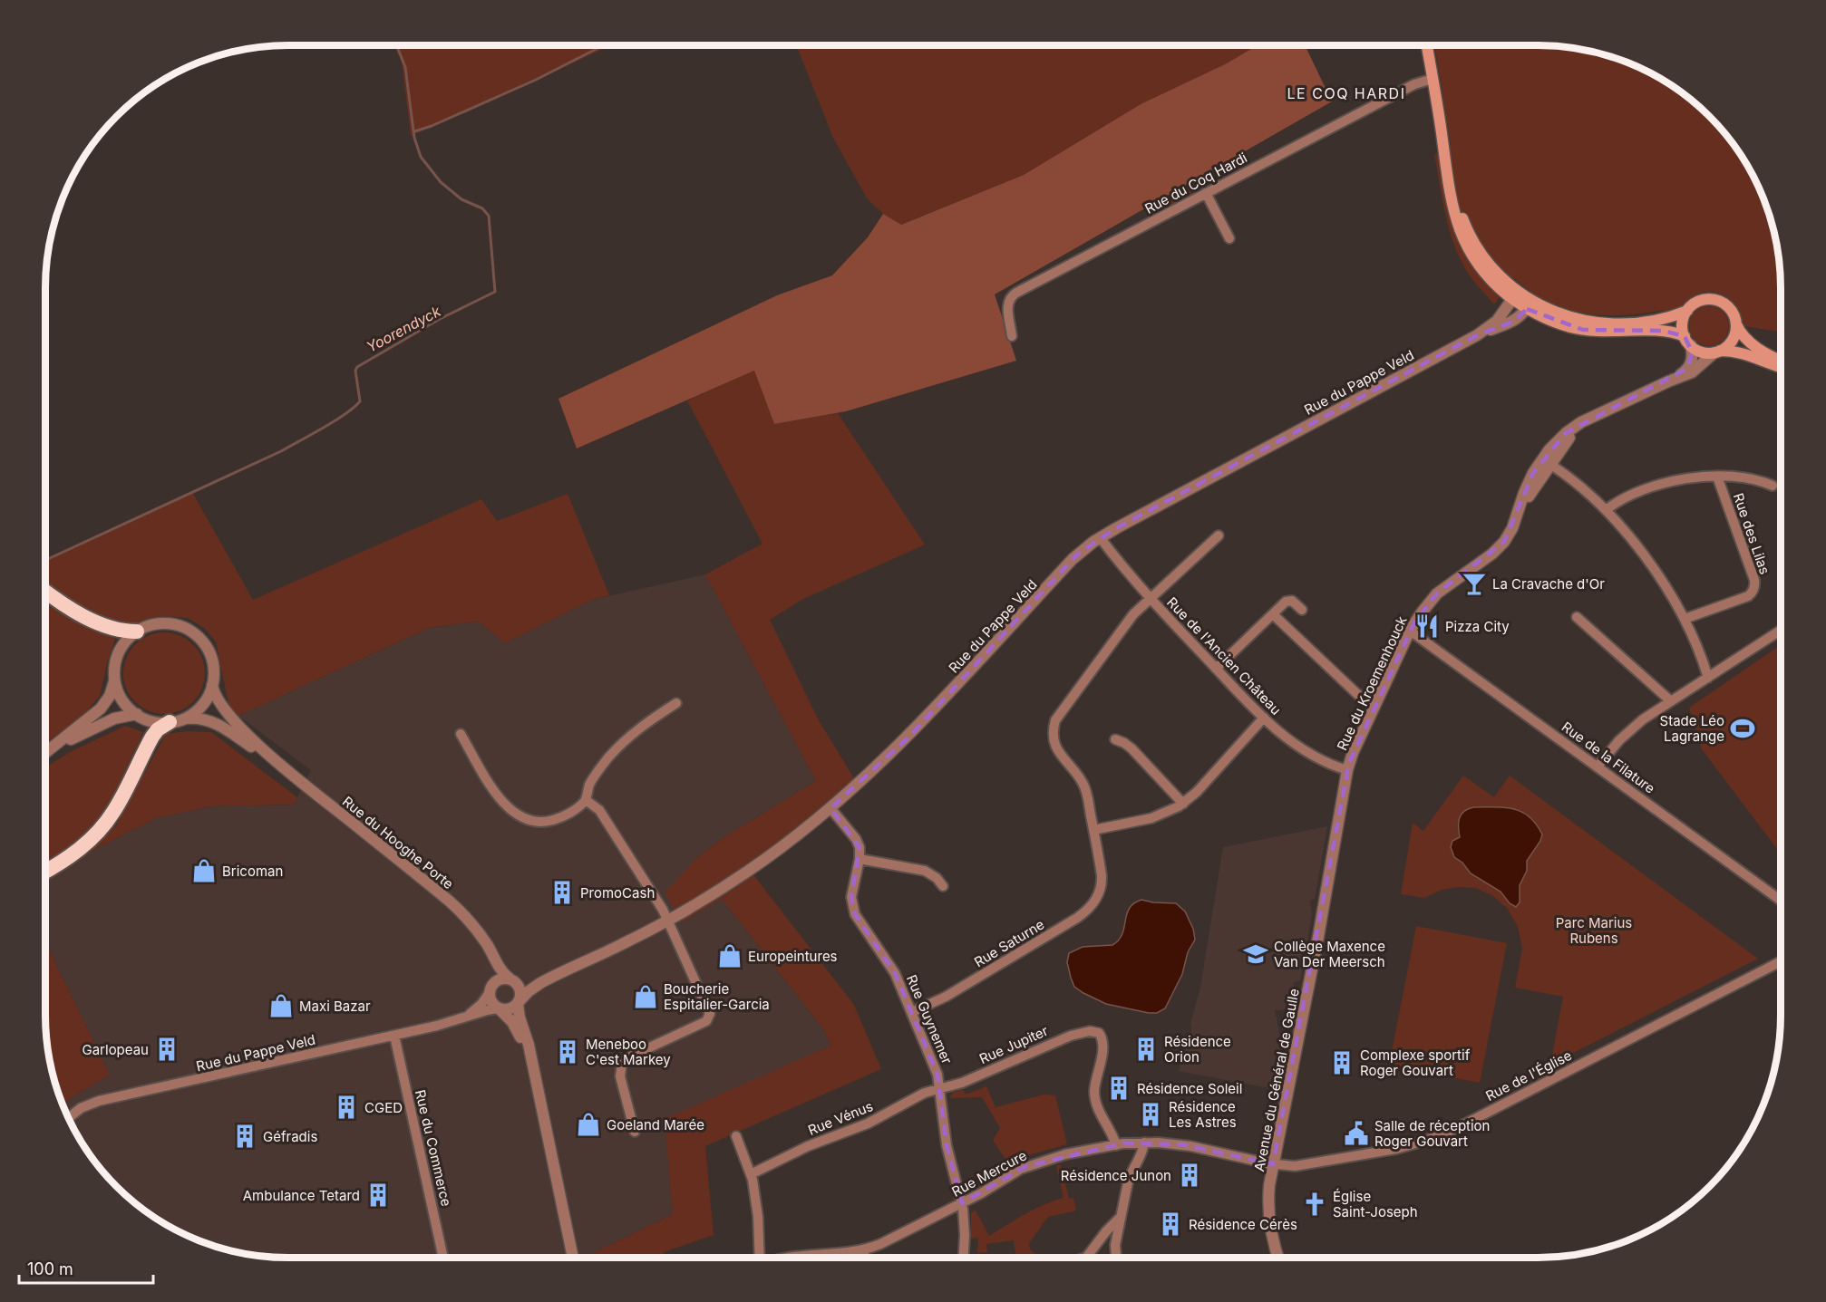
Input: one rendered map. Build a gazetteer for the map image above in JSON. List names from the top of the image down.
{
  "streets": {
    "street": [
      "Rue du Coq Hardi",
      "Rue du Pappe Veld",
      "Rue des Lilas",
      "Rue de l'Ancien Château",
      "Rue du Kroemenhouck",
      "Rue de la Filature",
      "Rue du Hooghe Porte",
      "Rue Saturne",
      "Rue Guynemer",
      "Rue Jupiter",
      "Rue de l'Église",
      "Avenue du Général de Gaulle",
      "Rue Vénus",
      "Rue du Commerce",
      "Rue Mercure"
    ]
  },
  "crossings": [
    ["Rue du Pappe Veld", "Rue de l'Ancien Château"],
    ["Rue du Pappe Veld", "Rue du Hooghe Porte"],
    ["Rue du Pappe Veld", "Rue Guynemer"],
    ["Rue du Pappe Veld", "Rue du Commerce"],
    ["Rue de l'Ancien Château", "Rue du Kroemenhouck"],
    ["Rue de l'Ancien Château", "Avenue du Général de Gaulle"],
    ["Rue du Kroemenhouck", "Rue de la Filature"],
    ["Rue du Kroemenhouck", "Avenue du Général de Gaulle"],
    ["Rue Saturne", "Rue Guynemer"],
    ["Rue Guynemer", "Rue Jupiter"],
    ["Rue Guynemer", "Rue Vénus"],
    ["Rue Guynemer", "Rue Mercure"],
    ["Rue Jupiter", "Rue Vénus"],
    ["Rue Jupiter", "Rue Mercure"],
    ["Rue de l'Église", "Avenue du Général de Gaulle"],
    ["Rue de l'Église", "Rue Mercure"],
    ["Avenue du Général de Gaulle", "Rue Mercure"]
  ],
  "districts": ["LE COQ HARDI"],
  "water": ["Yoorendyck"],
  "parks": ["Parc Marius Rubens"],
  "places": {
    "bar": ["La Cravache d'Or"],
    "restaurant": ["Pizza City"],
    "sports": ["Stade Léo Lagrange"],
    "shop": [
      "Bricoman",
      "Europeintures",
      "Boucherie Espitalier-Garcia",
      "Maxi Bazar",
      "Goeland Marée"
    ],
    "building": [
      "PromoCash",
      "Garlopeau",
      "Résidence Orion",
      "Meneboo C'est Markey",
      "Complexe sportif Roger Gouvart",
      "Résidence Soleil",
      "CGED",
      "Résidence Les Astres",
      "Géfradis",
      "Résidence Junon",
      "Ambulance Tetard",
      "Résidence Cérès"
    ],
    "school or university": ["Collège Maxence Van Der Meersch"],
    "public building": ["Salle de réception Roger Gouvart"],
    "church": ["Église Saint-Joseph"]
  },
  "scale_bar": "100 m"
}
